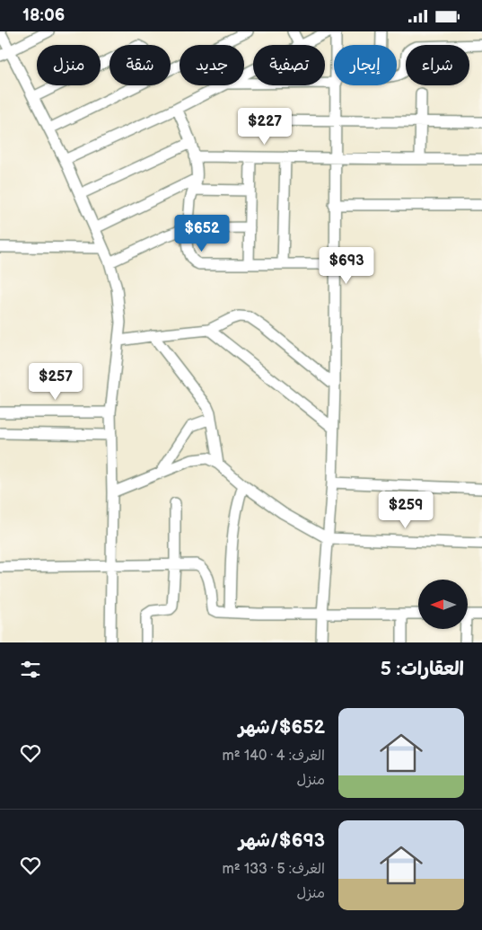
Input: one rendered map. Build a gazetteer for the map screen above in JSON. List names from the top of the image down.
{
  "north": "left",
  "page": {
    "status": "18:06",
    "chip": [
      "شراء",
      "إيجار",
      "تصفية",
      "جديد",
      "شقة",
      "منزل"
    ],
    "price": [
      "$227",
      "$652",
      "$693",
      "$257",
      "$259"
    ],
    "heading": "العقارات: 5",
    "list": [
      {
        "name": "$652/شهر",
        "note": "الغرف: 4 · 140 m² · منزل"
      },
      {
        "name": "$693/شهر",
        "note": "الغرف: 5 · 133 m² · منزل"
      }
    ]
  }
}
